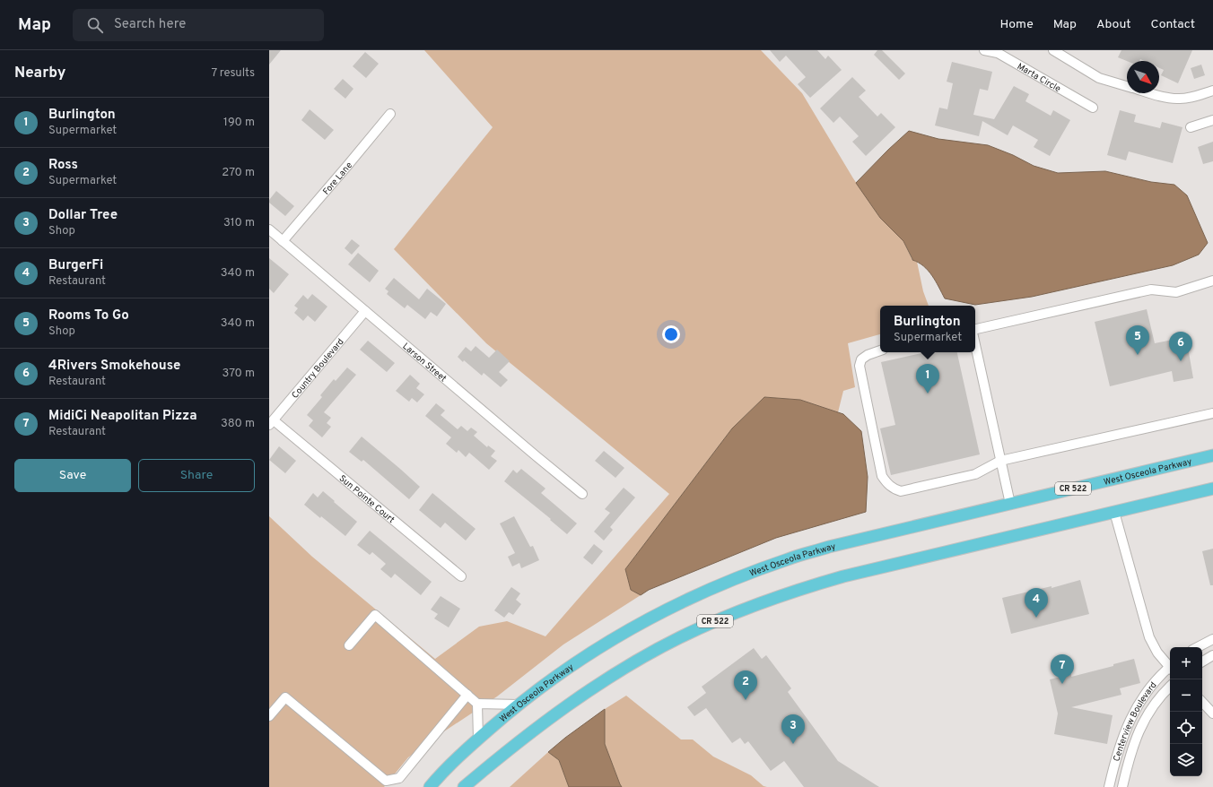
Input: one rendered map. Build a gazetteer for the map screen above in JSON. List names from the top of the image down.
{
  "streets": {
    "main road": ["West Osceola Parkway", "CR 522"],
    "street": [
      "Marta Circle",
      "Fore Lane",
      "Larson Street",
      "Country Boulevard",
      "Sun Pointe Court",
      "Centerview Boulevard"
    ]
  },
  "crossings": [
    ["Fore Lane", "Larson Street"],
    ["Larson Street", "Country Boulevard"],
    ["Country Boulevard", "Sun Pointe Court"]
  ],
  "north": "bottom right",
  "page": {
    "header": "Map",
    "search": "Search here",
    "nav": [
      "Home",
      "Map",
      "About",
      "Contact"
    ],
    "heading": ["Nearby", "7 results"],
    "list": [
      {
        "mark": "1",
        "name": "Burlington",
        "note": "Supermarket",
        "value": "190 m"
      },
      {
        "mark": "2",
        "name": "Ross",
        "note": "Supermarket",
        "value": "270 m"
      },
      {
        "mark": "3",
        "name": "Dollar Tree",
        "note": "Shop",
        "value": "310 m"
      },
      {
        "mark": "4",
        "name": "BurgerFi",
        "note": "Restaurant",
        "value": "340 m"
      },
      {
        "mark": "5",
        "name": "Rooms To Go",
        "note": "Shop",
        "value": "340 m"
      },
      {
        "mark": "6",
        "name": "4Rivers Smokehouse",
        "note": "Restaurant",
        "value": "370 m"
      },
      {
        "mark": "7",
        "name": "MidiCi Neapolitan Pizza",
        "note": "Restaurant",
        "value": "380 m"
      }
    ],
    "popup": ["Burlington", "Supermarket"],
    "pins": [
      "5",
      "6",
      "1",
      "4",
      "7",
      "2",
      "3"
    ],
    "buttons": ["Save", "Share"],
    "map_buttons": ["+", "−"]
  }
}
